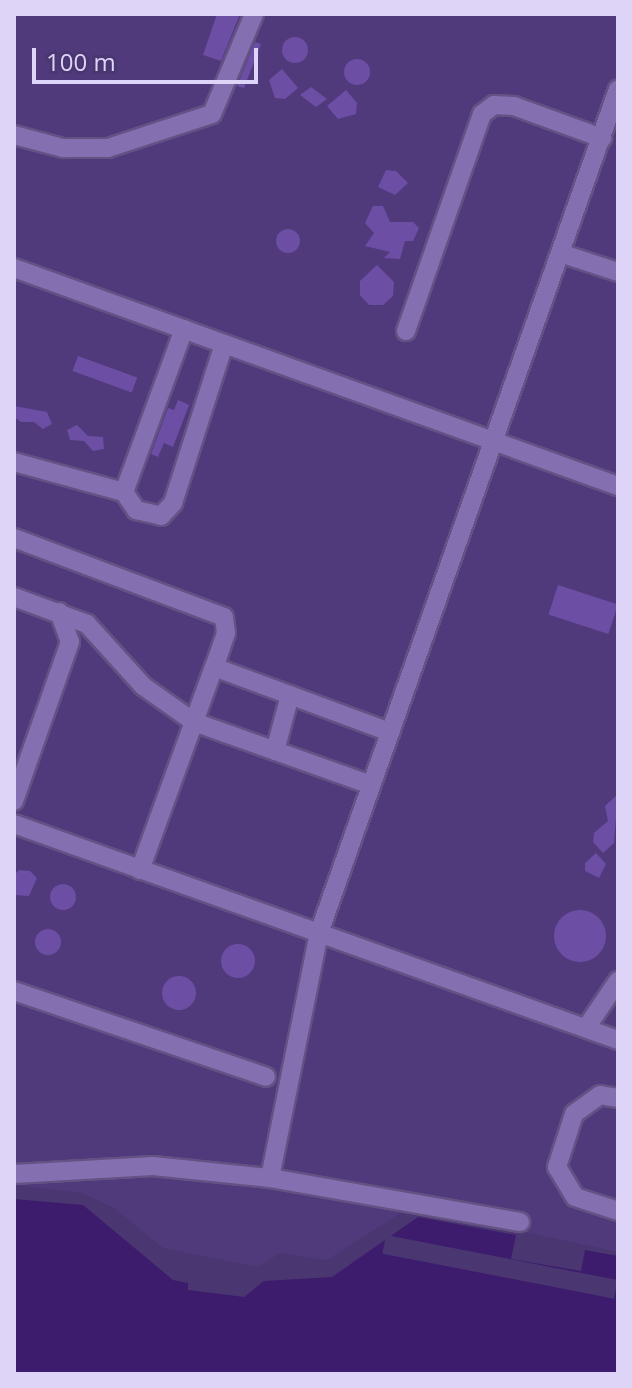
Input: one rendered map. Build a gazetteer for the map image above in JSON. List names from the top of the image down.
{
  "scale_bar": "100 m"
}
